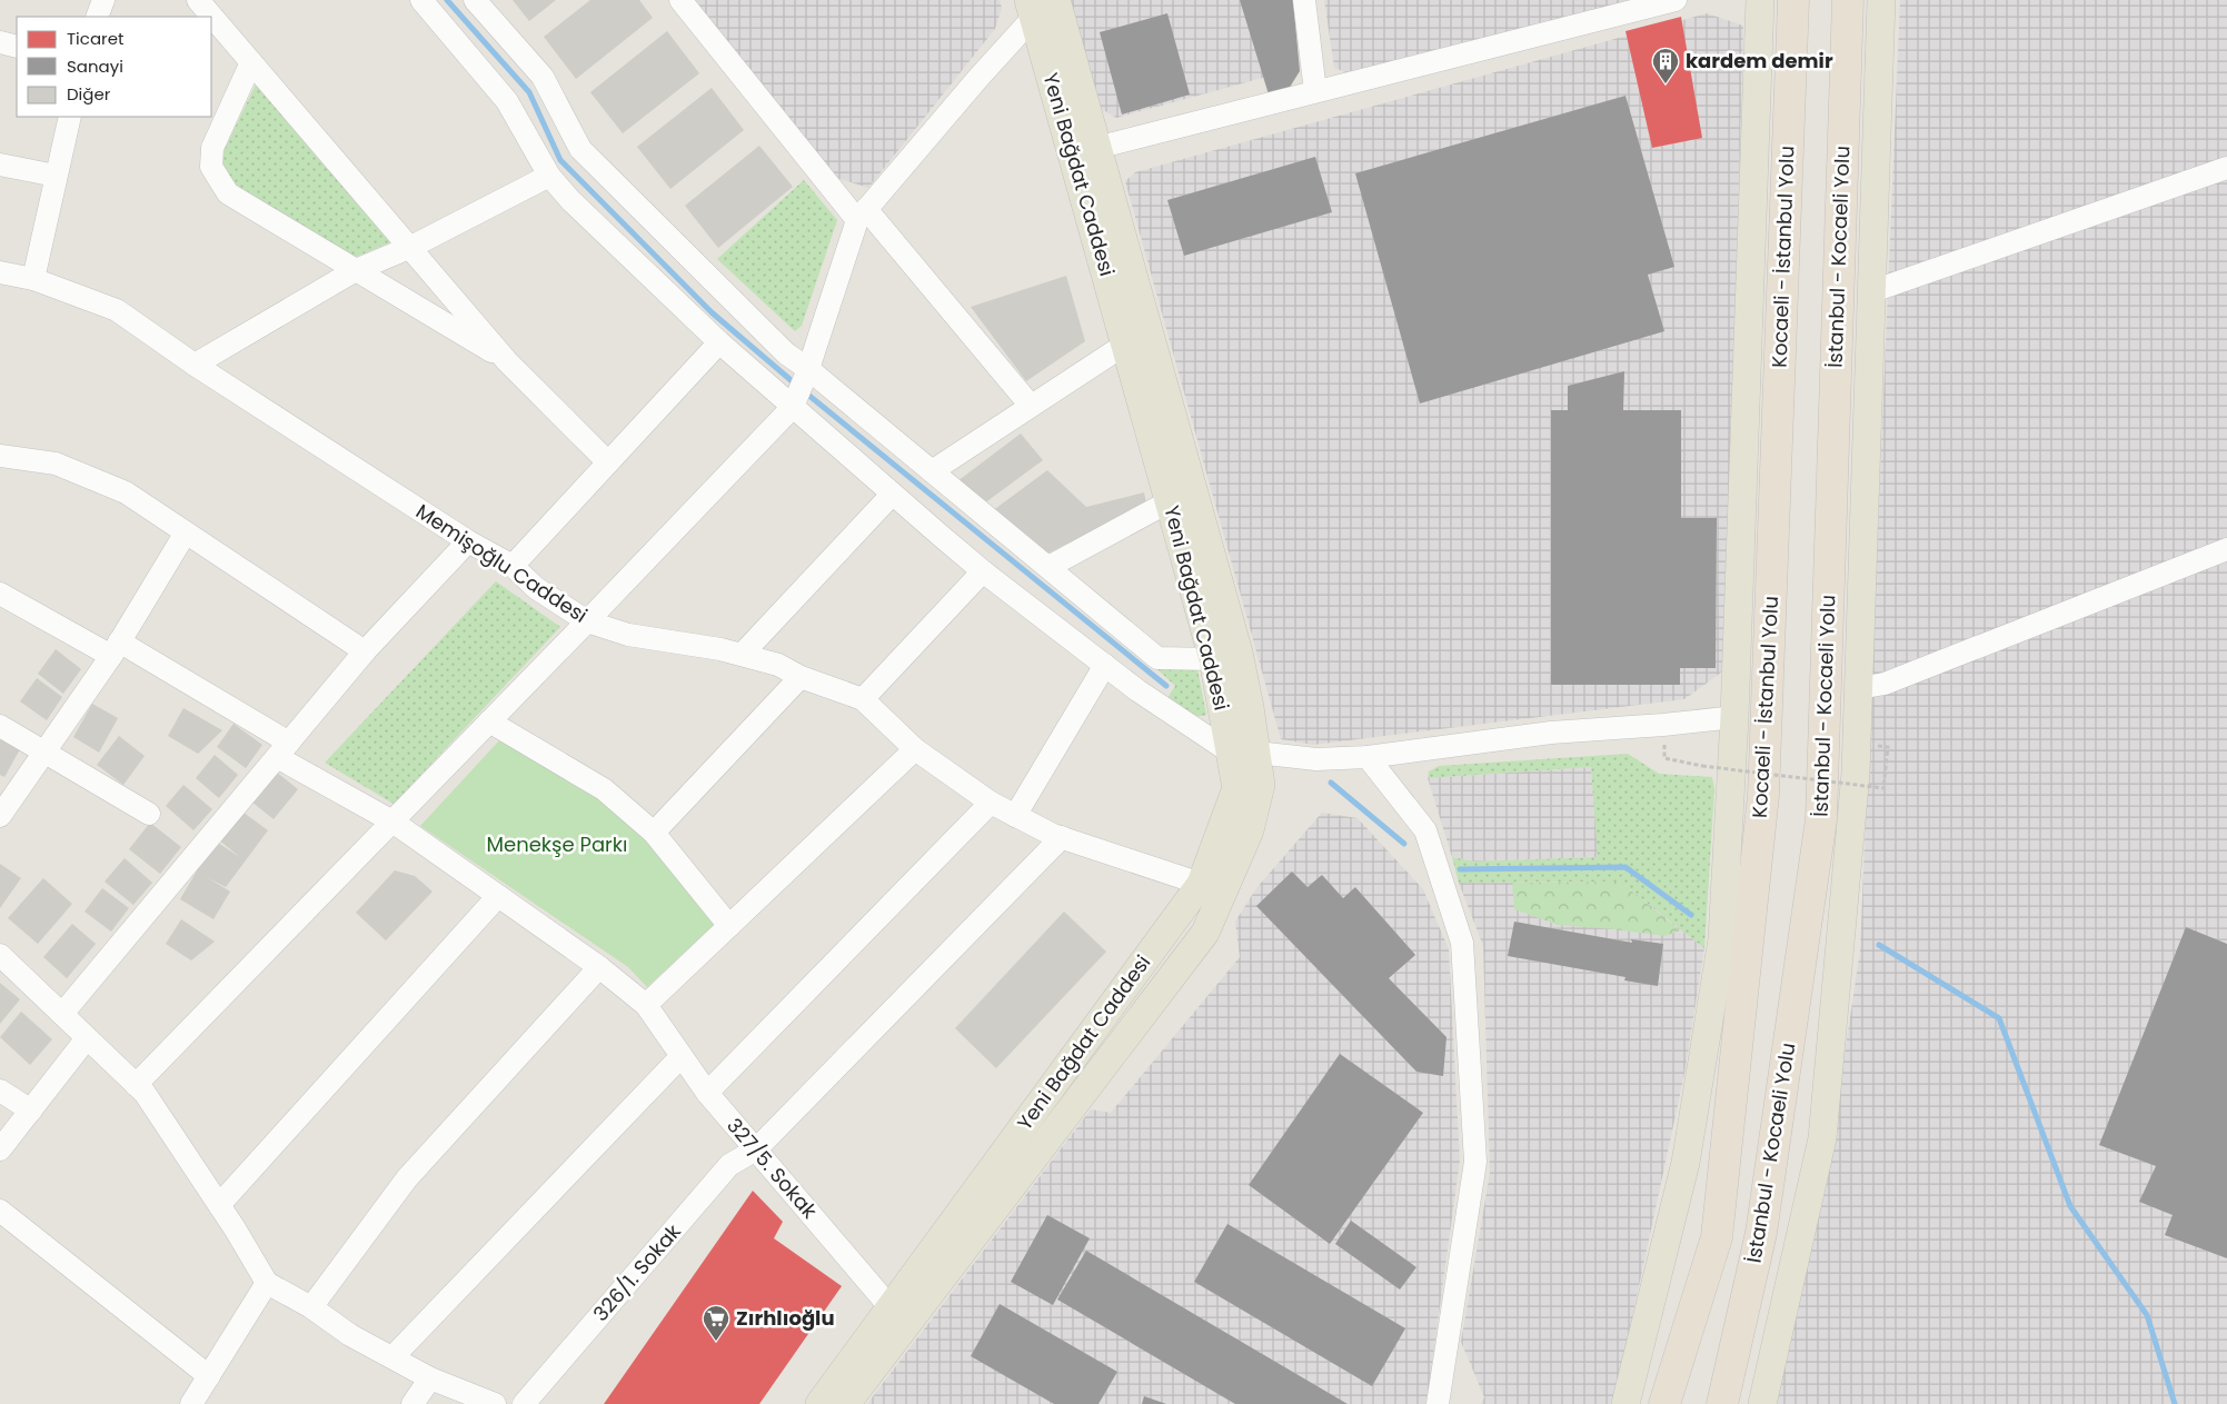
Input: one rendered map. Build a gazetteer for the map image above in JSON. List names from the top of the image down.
{
  "streets": {
    "highway": ["Kocaeli - İstanbul Yolu", "İstanbul - Kocaeli Yolu"],
    "main road": ["Yeni Bağdat Caddesi"],
    "street": ["Memişoğlu Caddesi", "327/5. Sokak", "326/1. Sokak"]
  },
  "crossings": [
    ["Yeni Bağdat Caddesi", "Memişoğlu Caddesi"],
    ["Yeni Bağdat Caddesi", "327/5. Sokak"],
    ["Memişoğlu Caddesi", "326/1. Sokak"],
    ["327/5. Sokak", "326/1. Sokak"]
  ],
  "parks": ["Menekşe Parkı"],
  "places": {
    "building": ["kardem demir"],
    "supermarket": ["Zırhlıoğlu"]
  },
  "legend": ["Ticaret", "Sanayi", "Diğer"]
}
